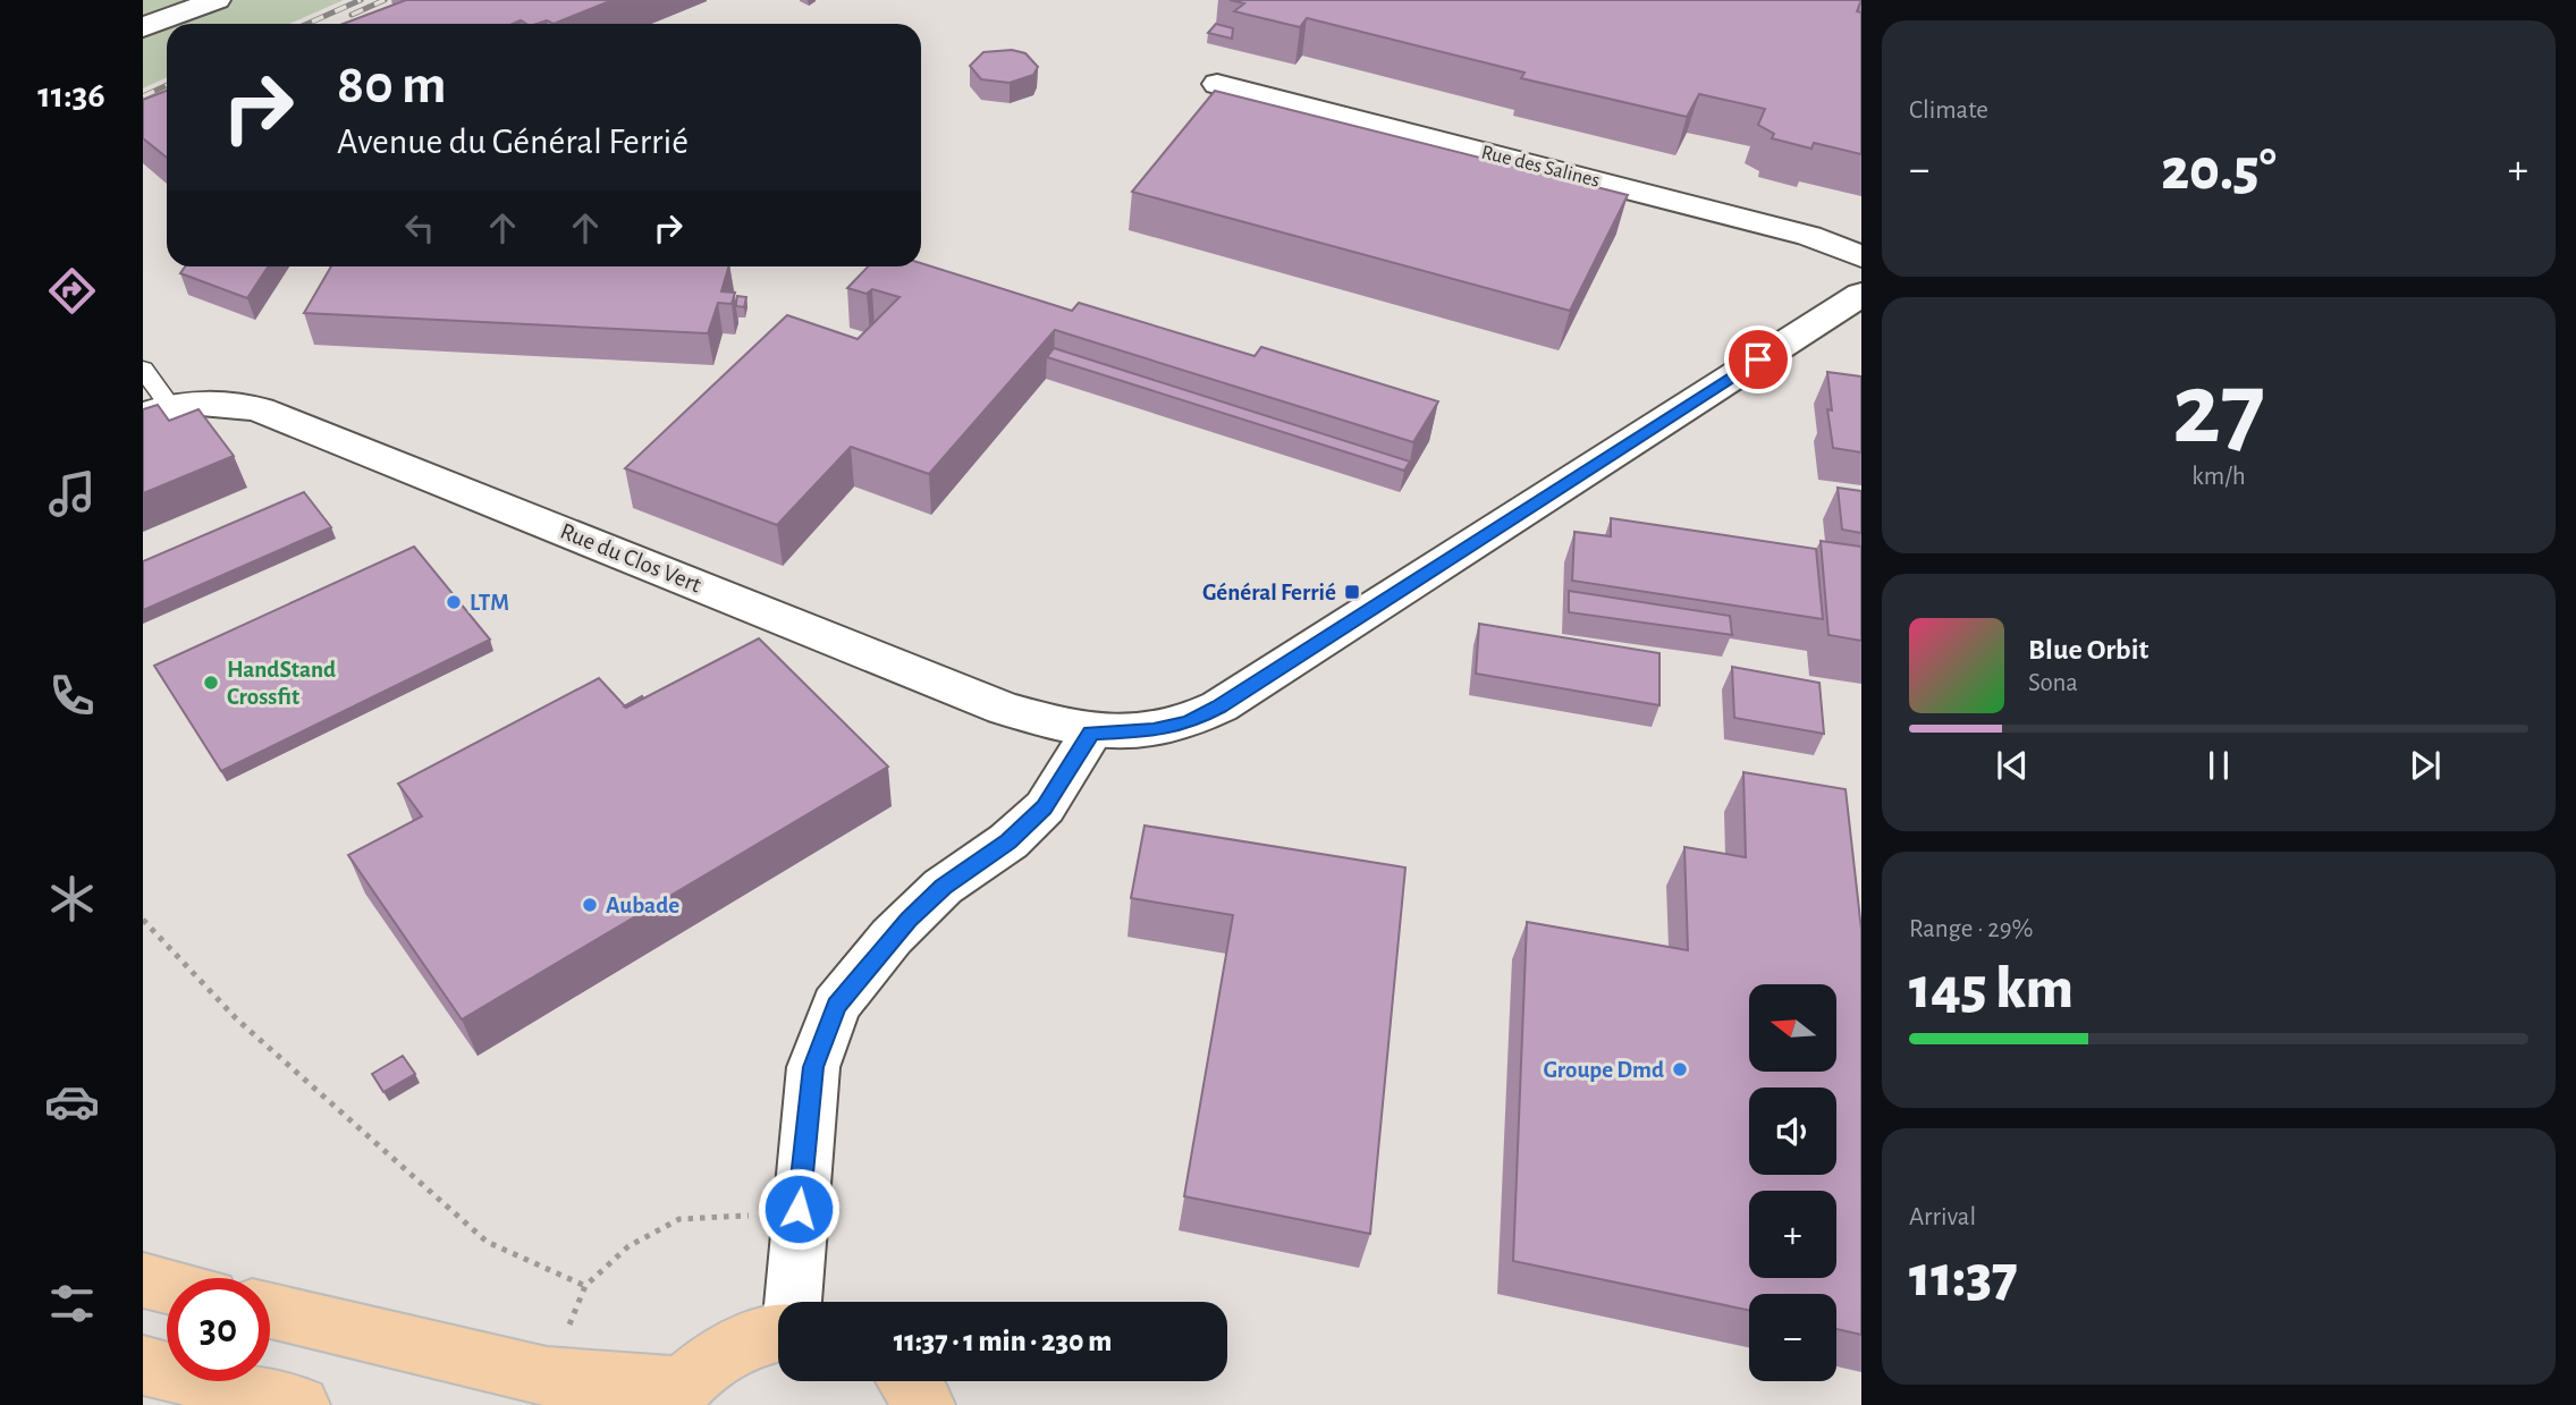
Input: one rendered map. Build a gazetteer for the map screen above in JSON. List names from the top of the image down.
{
  "streets": {
    "street": ["Rue des Salines", "Rue du Clos Vert"]
  },
  "places": {
    "transit": ["Général Ferrié"],
    "other": [
      "LTM",
      "HandStand Crossfit",
      "Aubade",
      "Groupe Dmd"
    ]
  },
  "north": "left",
  "page": {
    "tabs": "11:36",
    "tile": [
      "Climate",
      ["27", "km/h"],
      ["Range · 29%", "145 km"],
      ["Arrival", "11:37"]
    ],
    "turn": ["80 m", "Avenue du Général Ferrié"],
    "heat": ["−", "20.5°", "+"],
    "song": ["Blue Orbit", "Sona"],
    "map_buttons": ["+", "−"],
    "limit": "30",
    "trip": "11:37 · 1 min · 230 m"
  }
}
